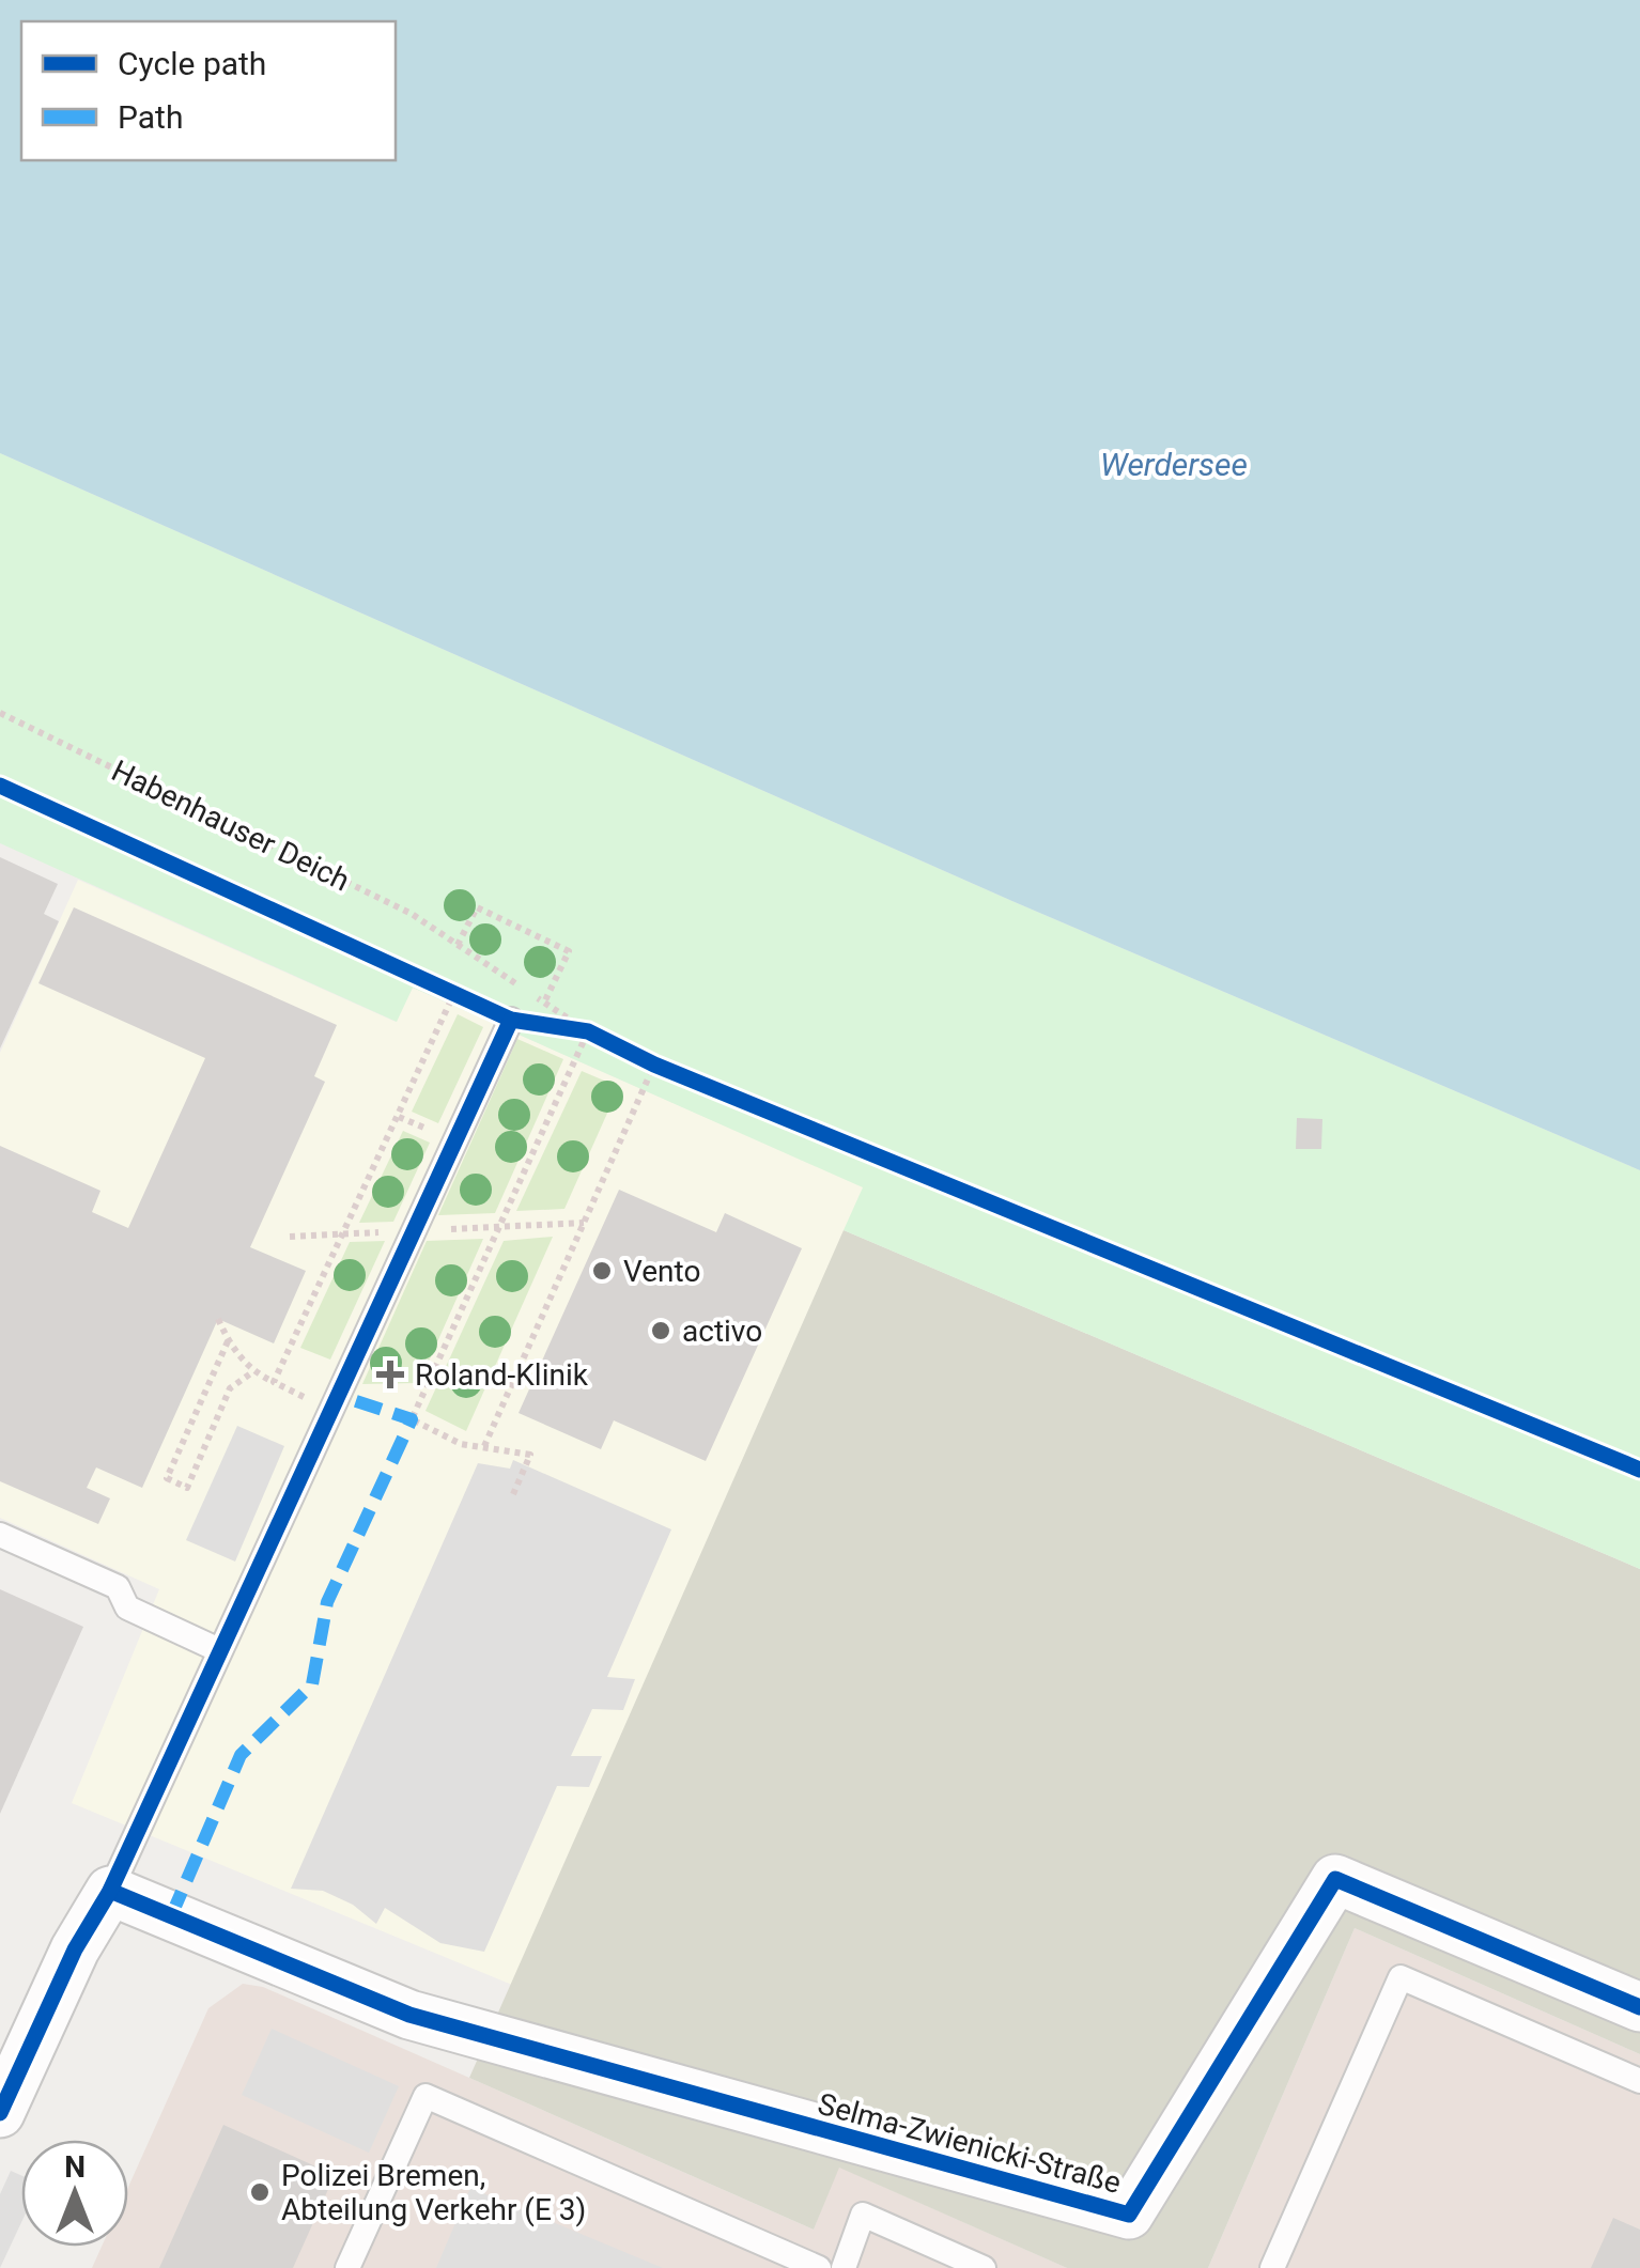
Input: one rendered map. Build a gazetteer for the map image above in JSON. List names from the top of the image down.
{
  "streets": {
    "street": ["Selma-Zwienicki-Straße"],
    "path": ["Habenhauser Deich"]
  },
  "water": ["Werdersee"],
  "places": {
    "other": ["Vento", "activo", "Polizei Bremen, Abteilung Verkehr (E 3)"],
    "health": ["Roland-Klinik"]
  },
  "legend": ["Cycle path", "Path"],
  "north": "top"
}
